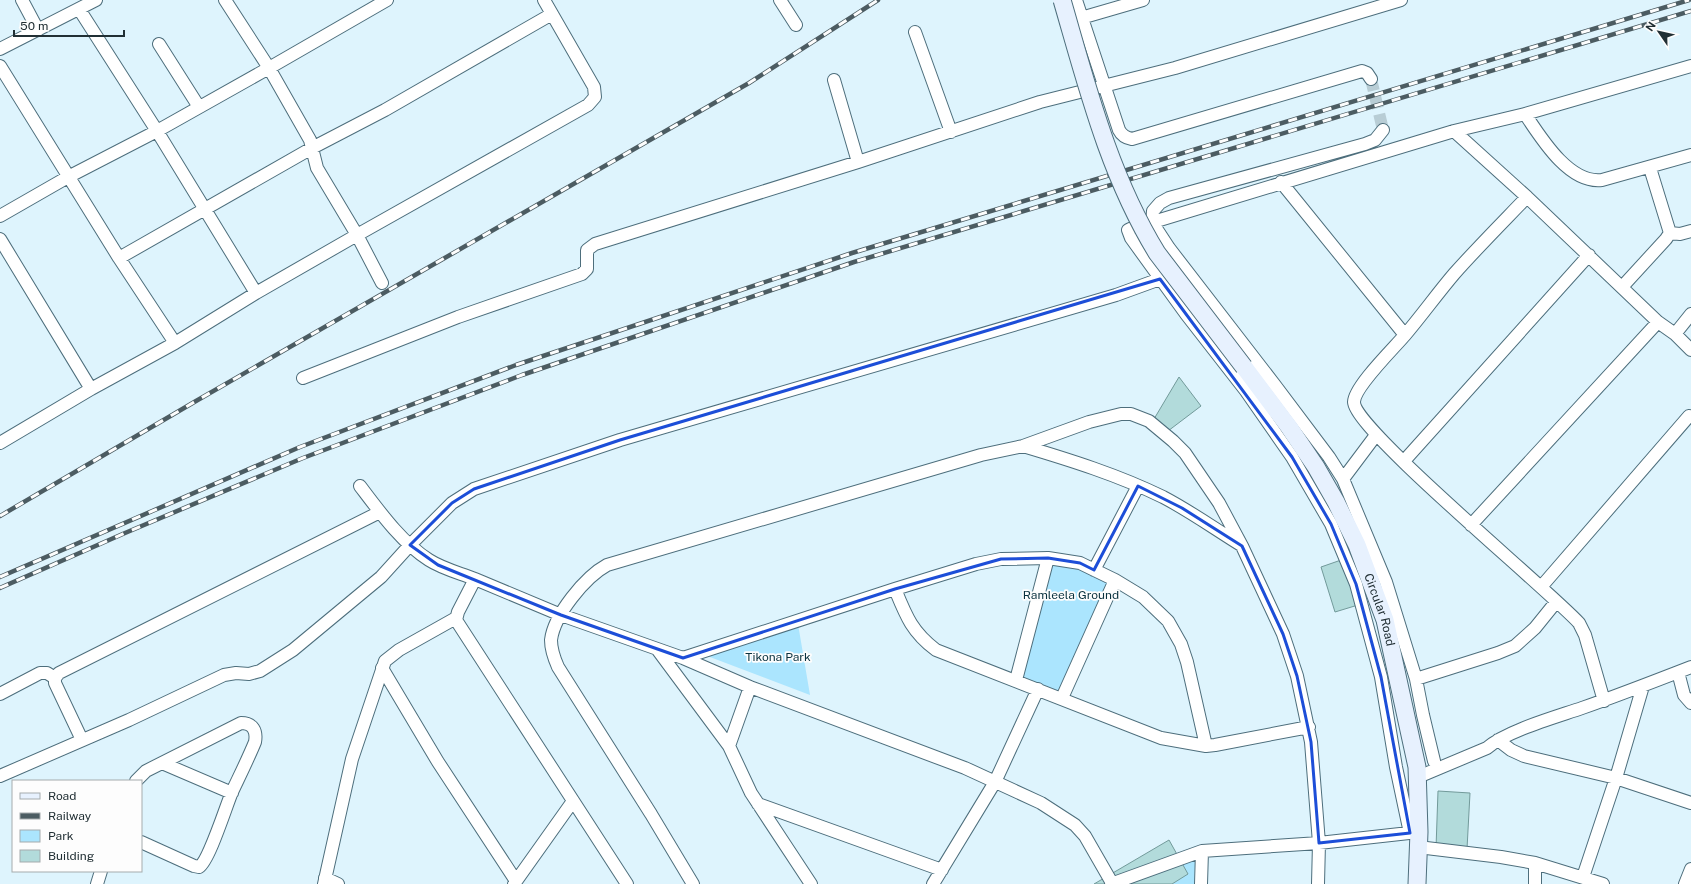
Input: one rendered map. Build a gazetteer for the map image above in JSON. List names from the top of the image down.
{
  "streets": {
    "main road": ["Circular Road"]
  },
  "parks": ["Ramleela Ground", "Tikona Park"],
  "legend": [
    "Road",
    "Railway",
    "Park",
    "Building"
  ],
  "scale_bar": "50 m",
  "north": "top left"
}
